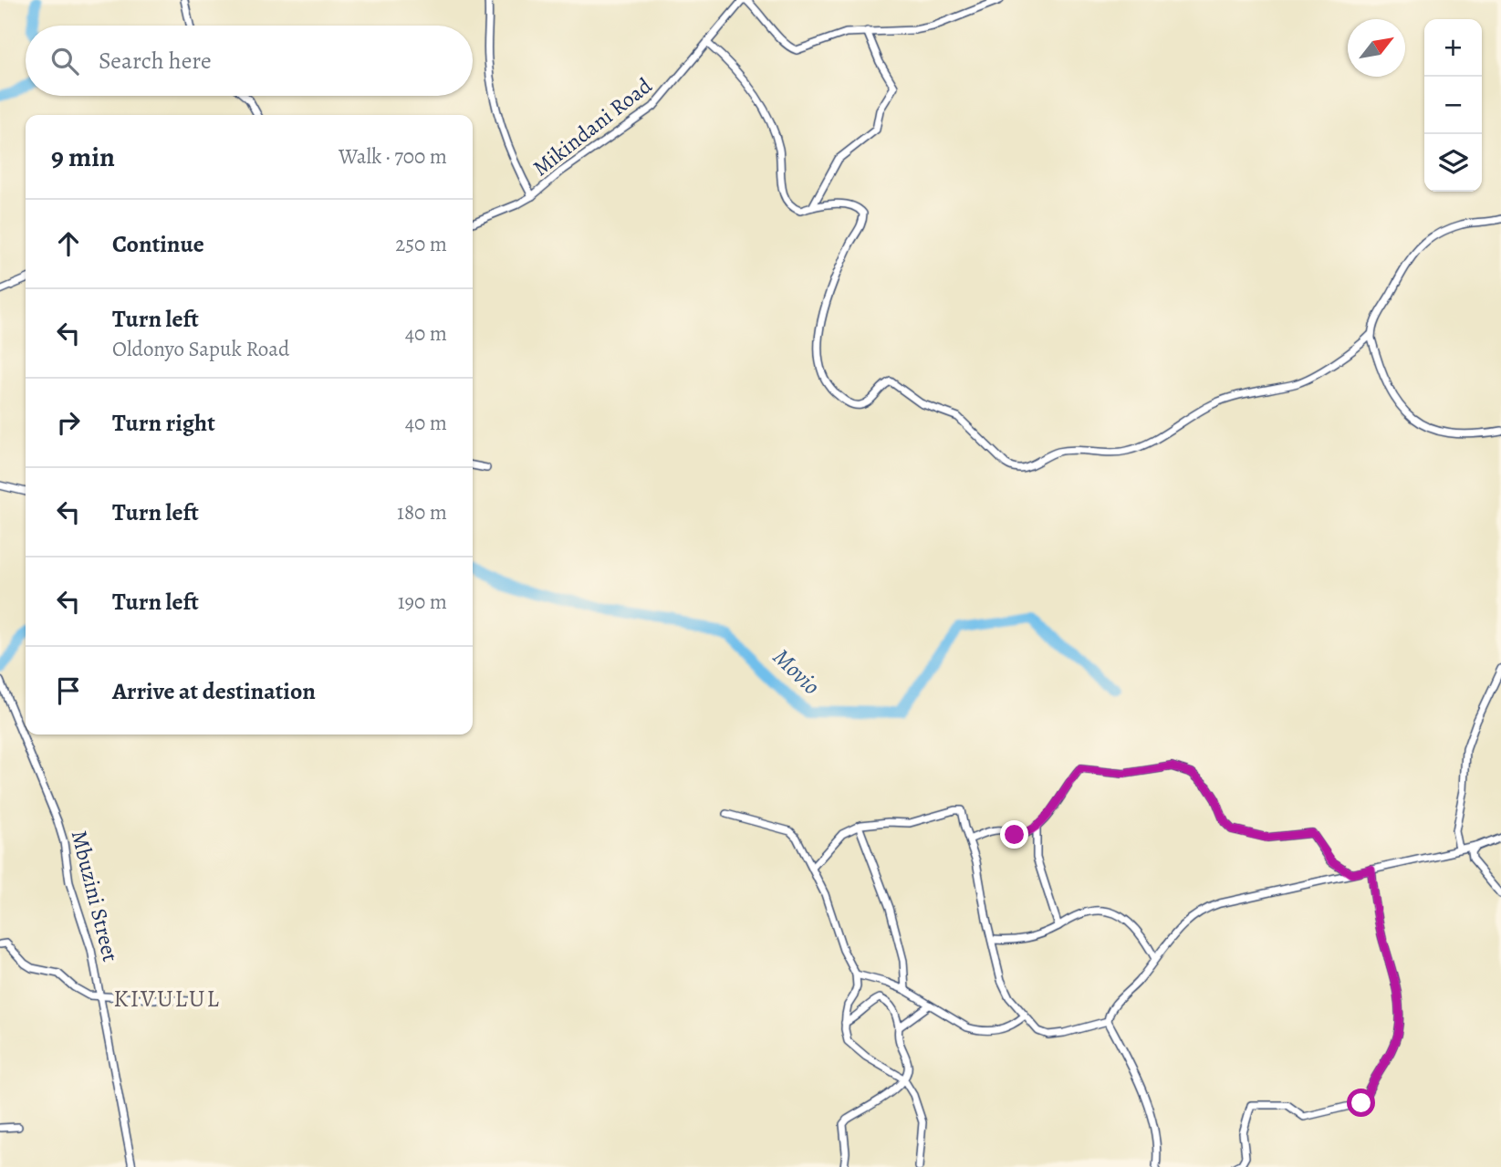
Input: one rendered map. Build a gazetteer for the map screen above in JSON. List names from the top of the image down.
{
  "streets": {
    "street": ["Mikindani Road", "Mbuzini Street"]
  },
  "districts": ["KIVULUL"],
  "water": ["Movio"],
  "north": "top right",
  "page": {
    "map_buttons": ["+", "−"],
    "search": "Search here",
    "heading": ["9 min", "Walk · 700 m"],
    "list": [
      ["Continue", "250 m"],
      ["Turn left", "Oldonyo Sapuk Road", "40 m"],
      ["Turn right", "40 m"],
      ["Turn left", "180 m"],
      ["Turn left", "190 m"],
      "Arrive at destination"
    ]
  }
}
